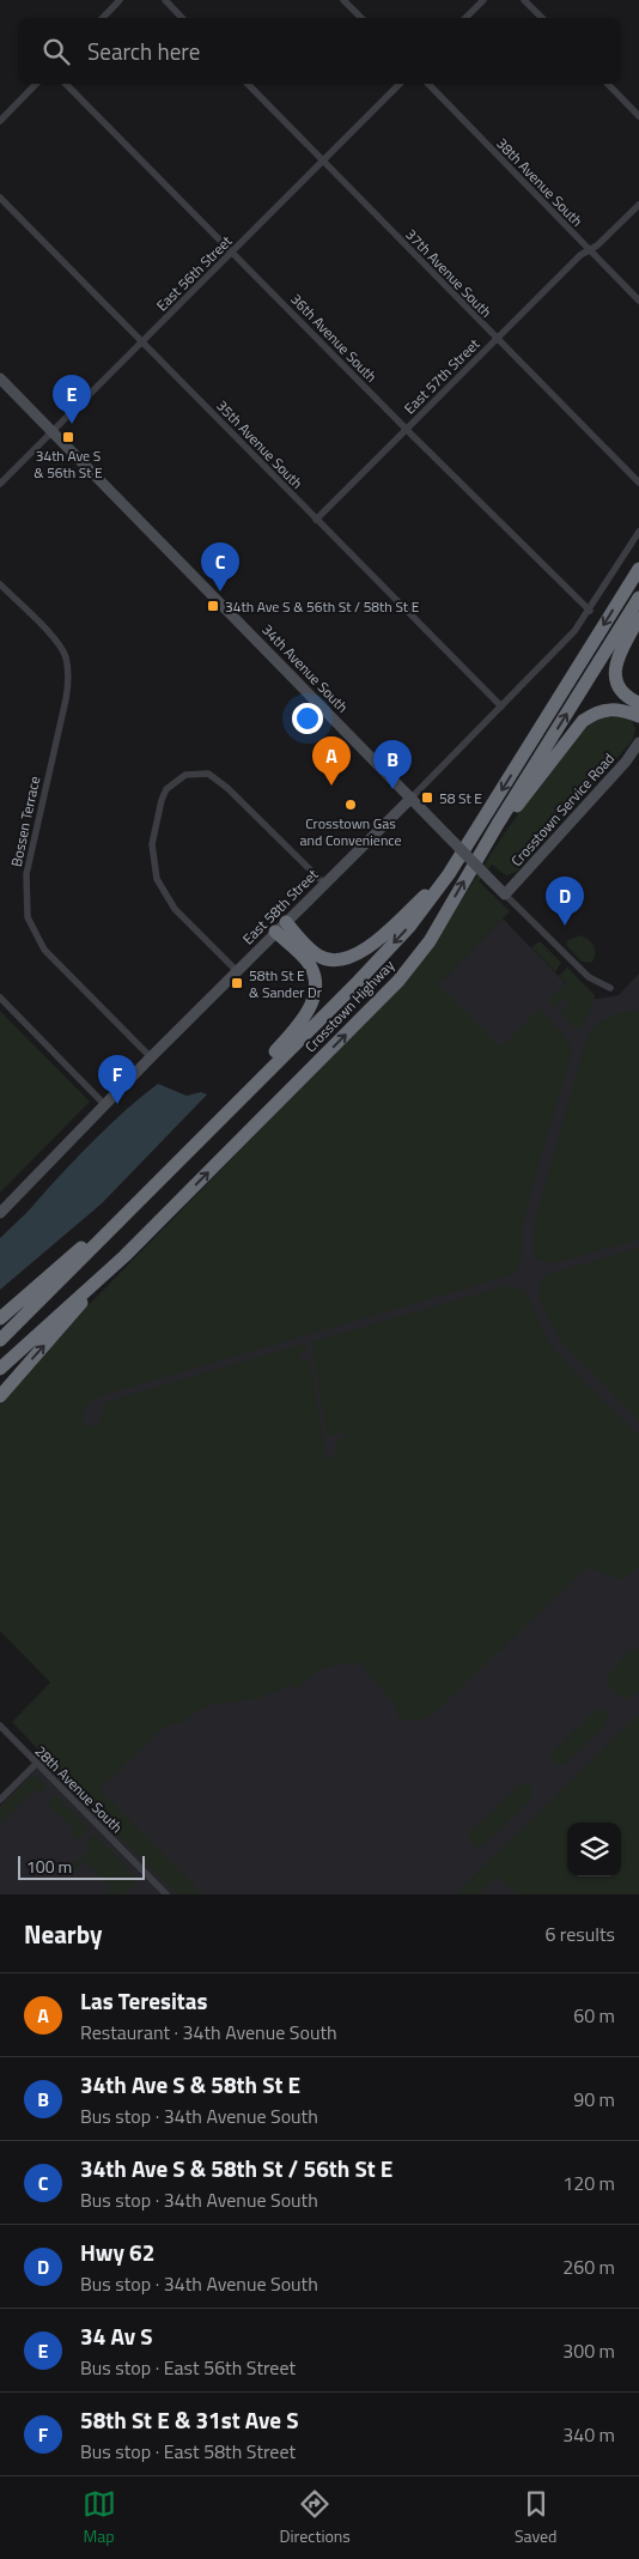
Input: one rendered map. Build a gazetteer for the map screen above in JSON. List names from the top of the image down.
{
  "streets": {
    "highway": ["Crosstown Highway"],
    "street": [
      "38th Avenue South",
      "East 56th Street",
      "37th Avenue South",
      "36th Avenue South",
      "East 57th Street",
      "35th Avenue South",
      "34th Avenue South",
      "Crosstown Service Road",
      "Bossen Terrace",
      "East 58th Street",
      "28th Avenue South"
    ]
  },
  "crossings": [
    ["38th Avenue South", "East 57th Street"],
    ["East 56th Street", "37th Avenue South"],
    ["East 56th Street", "36th Avenue South"],
    ["East 56th Street", "35th Avenue South"],
    ["East 56th Street", "34th Avenue South"],
    ["37th Avenue South", "East 57th Street"],
    ["36th Avenue South", "East 57th Street"],
    ["36th Avenue South", "East 58th Street"],
    ["East 57th Street", "35th Avenue South"],
    ["35th Avenue South", "East 58th Street"],
    ["34th Avenue South", "Crosstown Service Road"],
    ["34th Avenue South", "East 58th Street"],
    ["Bossen Terrace", "East 58th Street"]
  ],
  "places": {
    "transit": [
      "34th Ave S & 56th St E",
      "34th Ave S & 56th St / 58th St E",
      "58 St E",
      "58th St E & Sander Dr"
    ],
    "other": ["Crosstown Gas and Convenience"]
  },
  "scale_bar": "100 m",
  "page": {
    "search": "Search here",
    "pins": [
      "E",
      "C",
      "A",
      "B",
      "D",
      "F"
    ],
    "scale": "100 m",
    "heading": ["Nearby", "6 results"],
    "list": [
      {
        "mark": "A",
        "name": "Las Teresitas",
        "note": "Restaurant · 34th Avenue South",
        "value": "60 m"
      },
      {
        "mark": "B",
        "name": "34th Ave S & 58th St E",
        "note": "Bus stop · 34th Avenue South",
        "value": "90 m"
      },
      {
        "mark": "C",
        "name": "34th Ave S & 58th St / 56th St E",
        "note": "Bus stop · 34th Avenue South",
        "value": "120 m"
      },
      {
        "mark": "D",
        "name": "Hwy 62",
        "note": "Bus stop · 34th Avenue South",
        "value": "260 m"
      },
      {
        "mark": "E",
        "name": "34 Av S",
        "note": "Bus stop · East 56th Street",
        "value": "300 m"
      },
      {
        "mark": "F",
        "name": "58th St E & 31st Ave S",
        "note": "Bus stop · East 58th Street",
        "value": "340 m"
      }
    ],
    "nav": ["Map", "Directions", "Saved"]
  }
}
